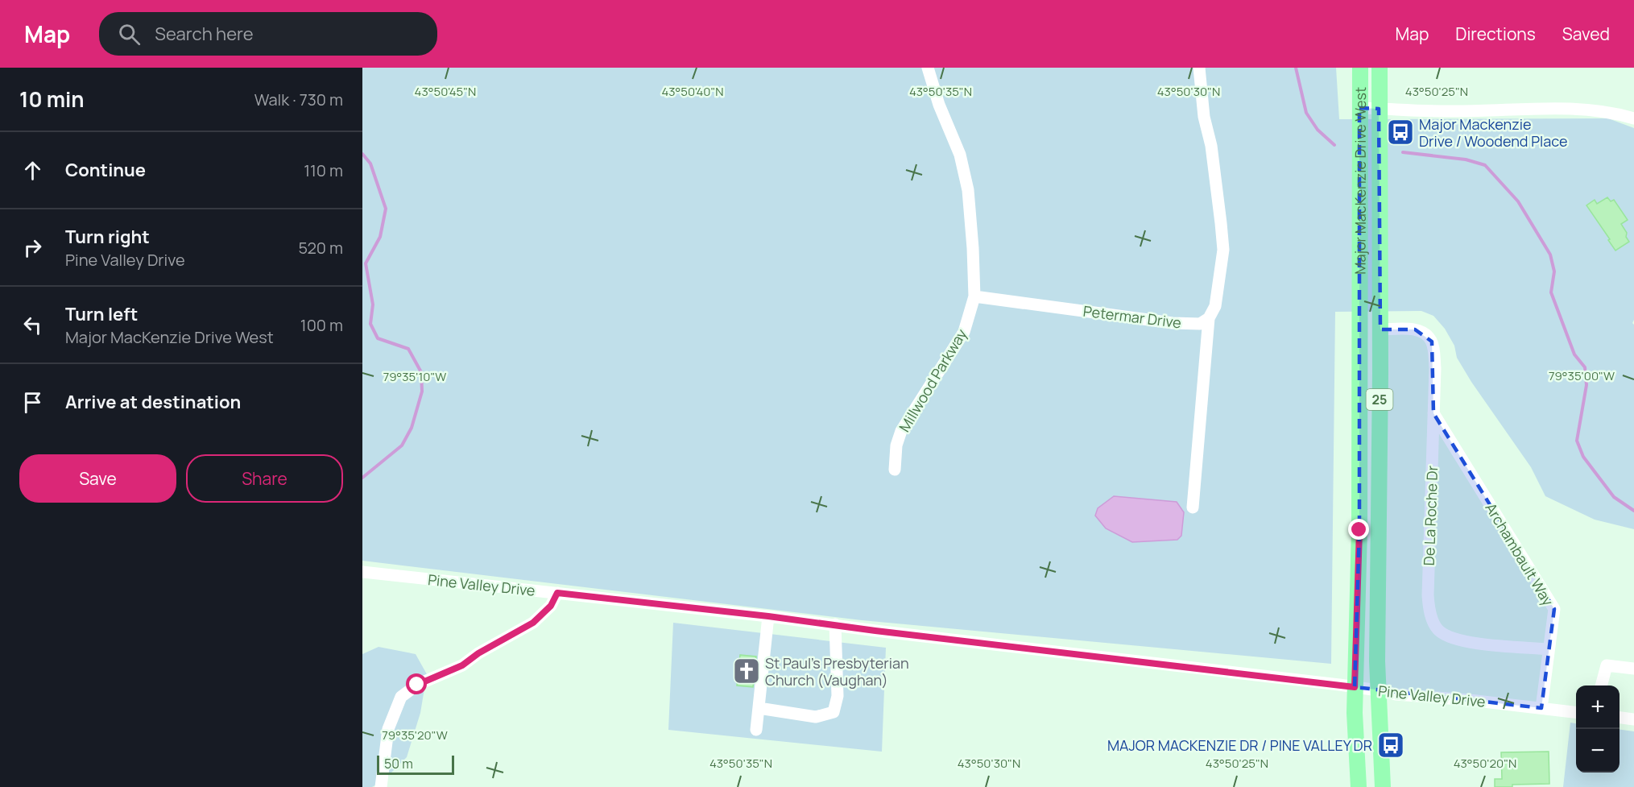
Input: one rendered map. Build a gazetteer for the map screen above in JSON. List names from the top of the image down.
{
  "streets": {
    "main road": ["Major MacKenzie Drive West", "25"],
    "street": [
      "Petermar Drive",
      "Millwood Parkway",
      "De La Roche Dr",
      "Archambault Way",
      "Pine Valley Drive"
    ]
  },
  "crossings": [
    ["Major MacKenzie Drive West", "De La Roche Dr"],
    ["Major MacKenzie Drive West", "Pine Valley Drive"],
    ["Petermar Drive", "Millwood Parkway"],
    ["De La Roche Dr", "Archambault Way"],
    ["Archambault Way", "Pine Valley Drive"]
  ],
  "places": {
    "bus stop": ["Major Mackenzie Drive / Woodend Place", "MAJOR MACKENZIE DR / PINE VALLEY DR"],
    "church": ["St Paul's Presbyterian Church (Vaughan)"]
  },
  "scale_bar": "50 m",
  "page": {
    "header": "Map",
    "search": "Search here",
    "nav": ["Map", "Directions", "Saved"],
    "heading": ["10 min", "Walk · 730 m"],
    "list": [
      ["Continue", "110 m"],
      ["Turn right", "Pine Valley Drive", "520 m"],
      ["Turn left", "Major MacKenzie Drive West", "100 m"],
      "Arrive at destination"
    ],
    "buttons": ["Save", "Share"],
    "map_buttons": ["+", "−"],
    "scale": "50 m"
  },
  "coordinates": [
    "43°50'45\"N",
    "43°50'40\"N",
    "43°50'35\"N",
    "43°50'30\"N",
    "43°50'25\"N",
    "79°35'00\"W",
    "79°35'10\"W",
    "79°35'20\"W",
    "43°50'20\"N"
  ]
}
